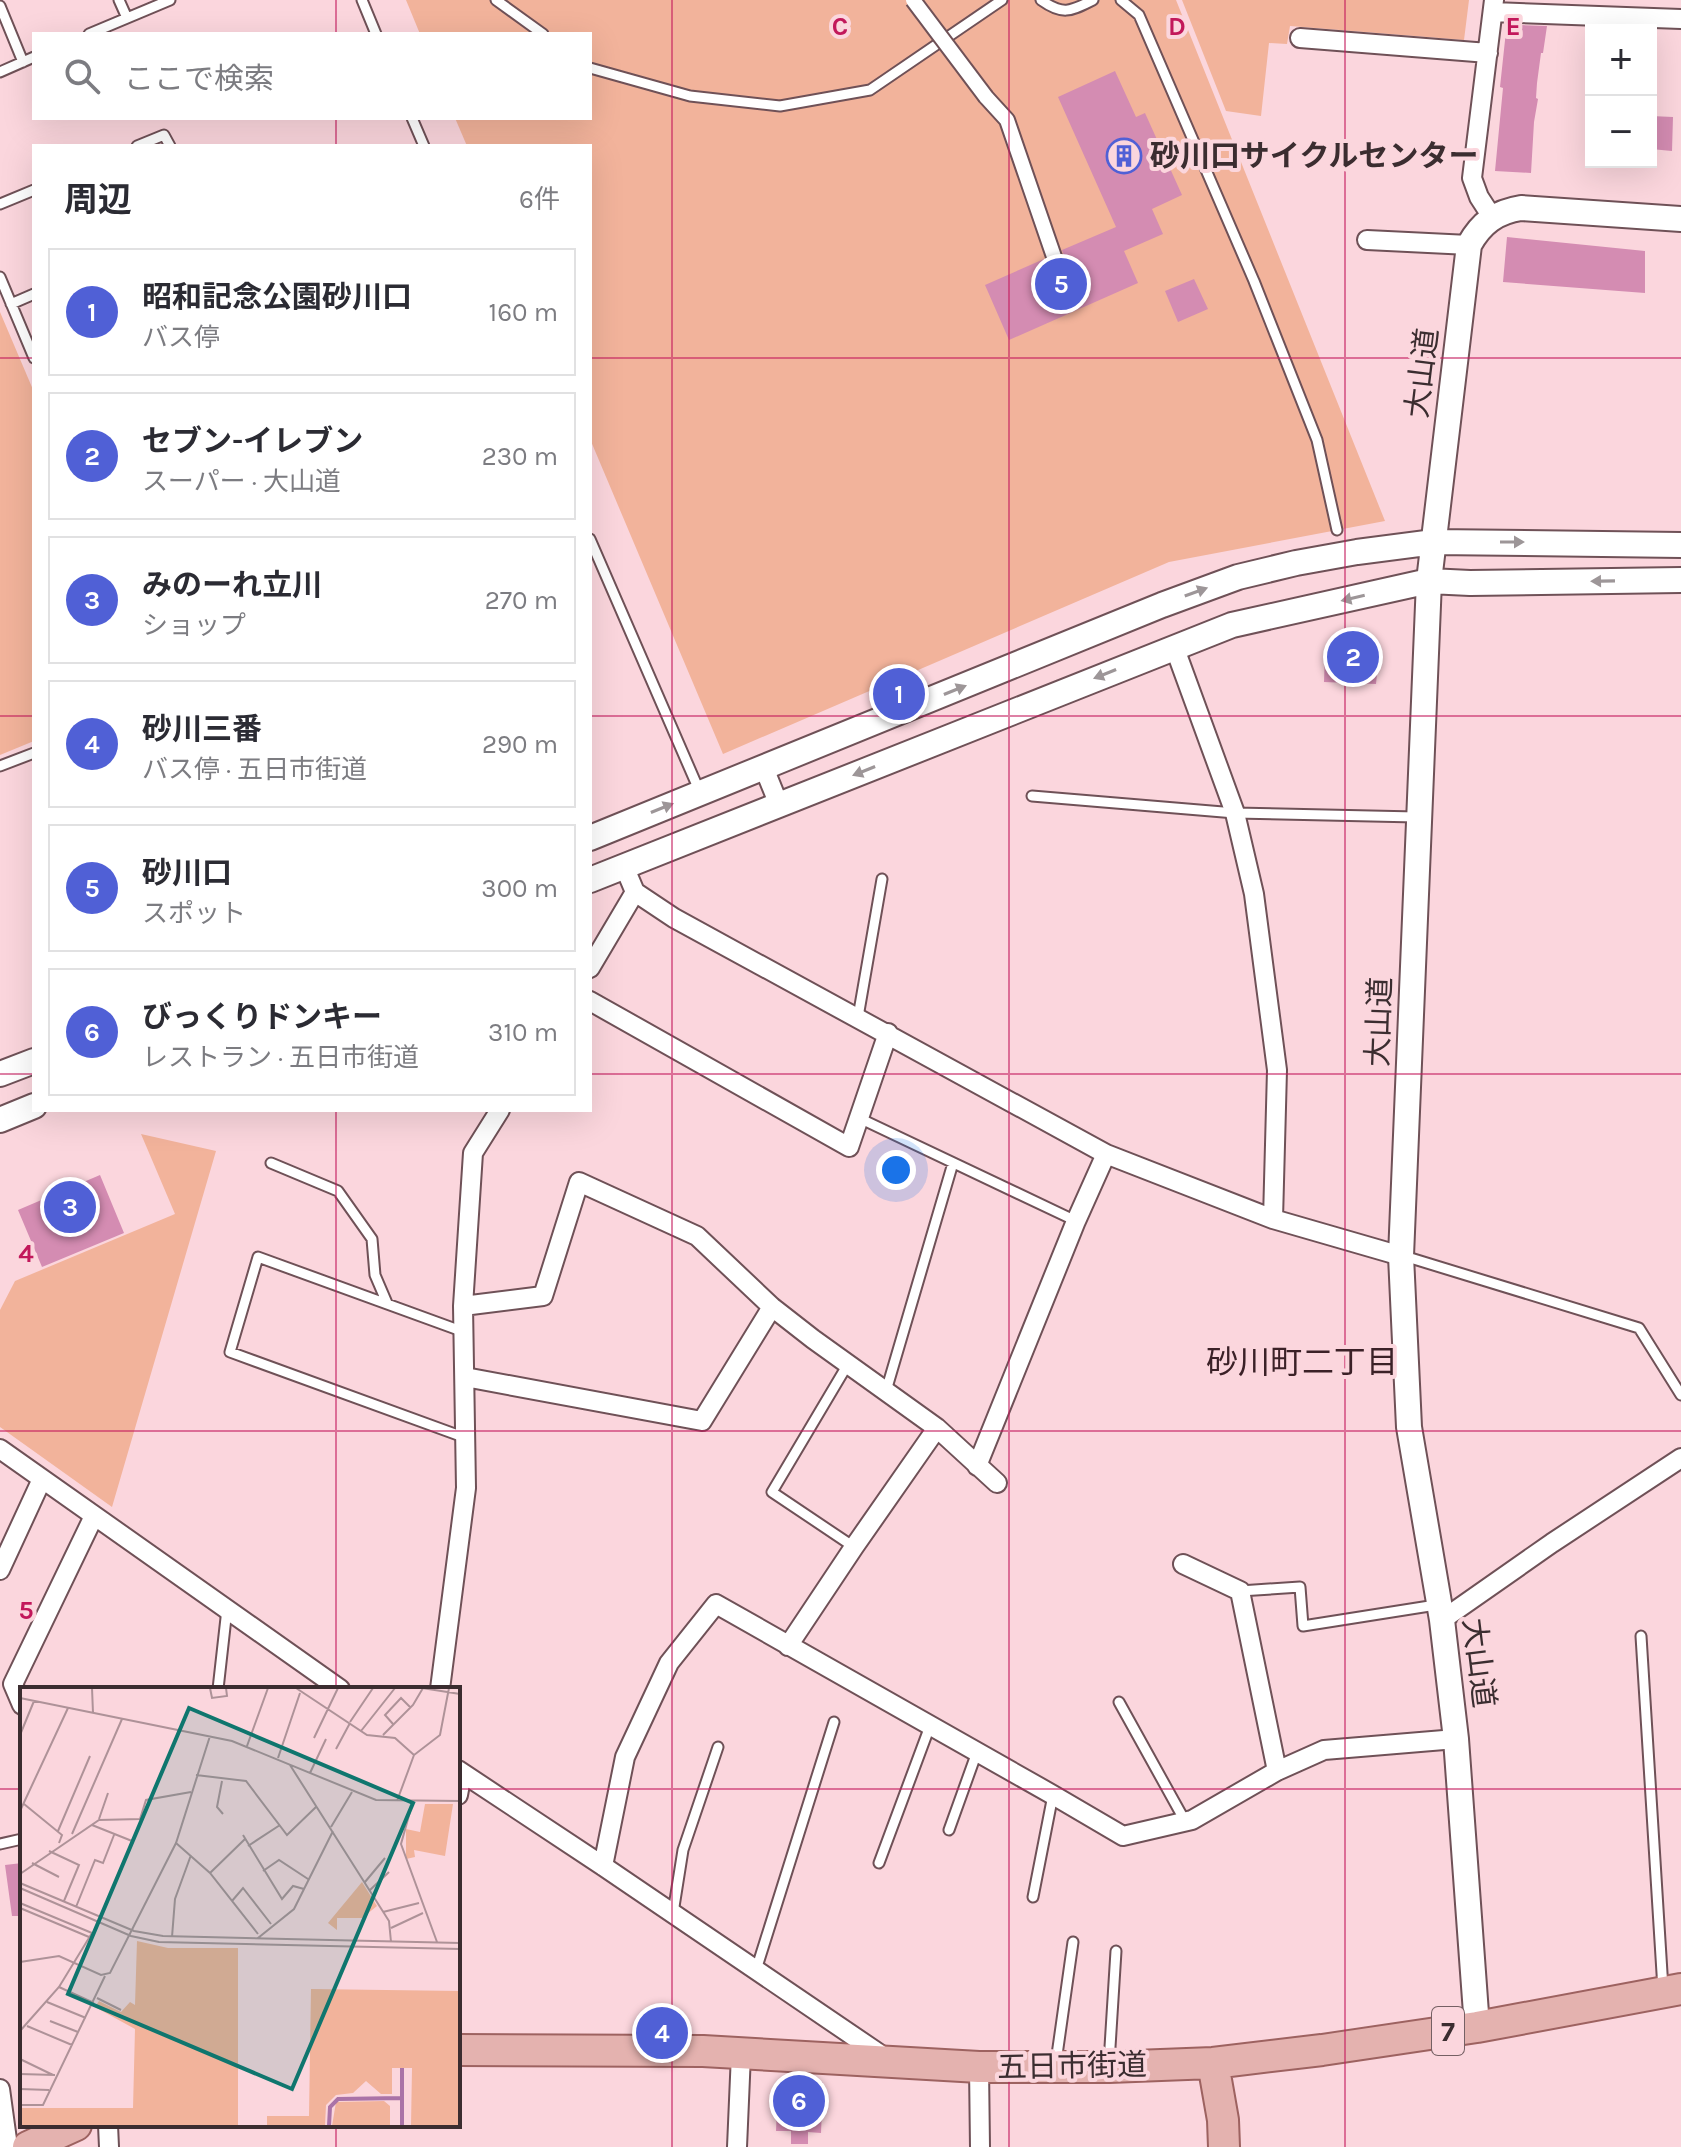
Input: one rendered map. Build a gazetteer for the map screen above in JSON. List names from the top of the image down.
{
  "streets": {
    "main road": ["7", "五日市街道"],
    "street": ["大山道"]
  },
  "crossings": [
    ["大山道", "五日市街道"]
  ],
  "districts": ["砂川町二丁目"],
  "places": {
    "building": ["砂川口サイクルセンター"]
  },
  "page": {
    "map_buttons": ["+", "−"],
    "search": "ここで検索",
    "heading": ["周辺", "6件"],
    "list": [
      {
        "mark": "1",
        "name": "昭和記念公園砂川口",
        "note": "バス停",
        "value": "160 m"
      },
      {
        "mark": "2",
        "name": "セブン-イレブン",
        "note": "スーパー · 大山道",
        "value": "230 m"
      },
      {
        "mark": "3",
        "name": "みのーれ立川",
        "note": "ショップ",
        "value": "270 m"
      },
      {
        "mark": "4",
        "name": "砂川三番",
        "note": "バス停 · 五日市街道",
        "value": "290 m"
      },
      {
        "mark": "5",
        "name": "砂川口",
        "note": "スポット",
        "value": "300 m"
      },
      {
        "mark": "6",
        "name": "びっくりドンキー",
        "note": "レストラン · 五日市街道",
        "value": "310 m"
      }
    ],
    "pins": [
      "5",
      "2",
      "1",
      "3",
      "4",
      "6"
    ]
  },
  "grid": {
    "columns": ["C", "D", "E"],
    "rows": ["4", "5"]
  }
}
